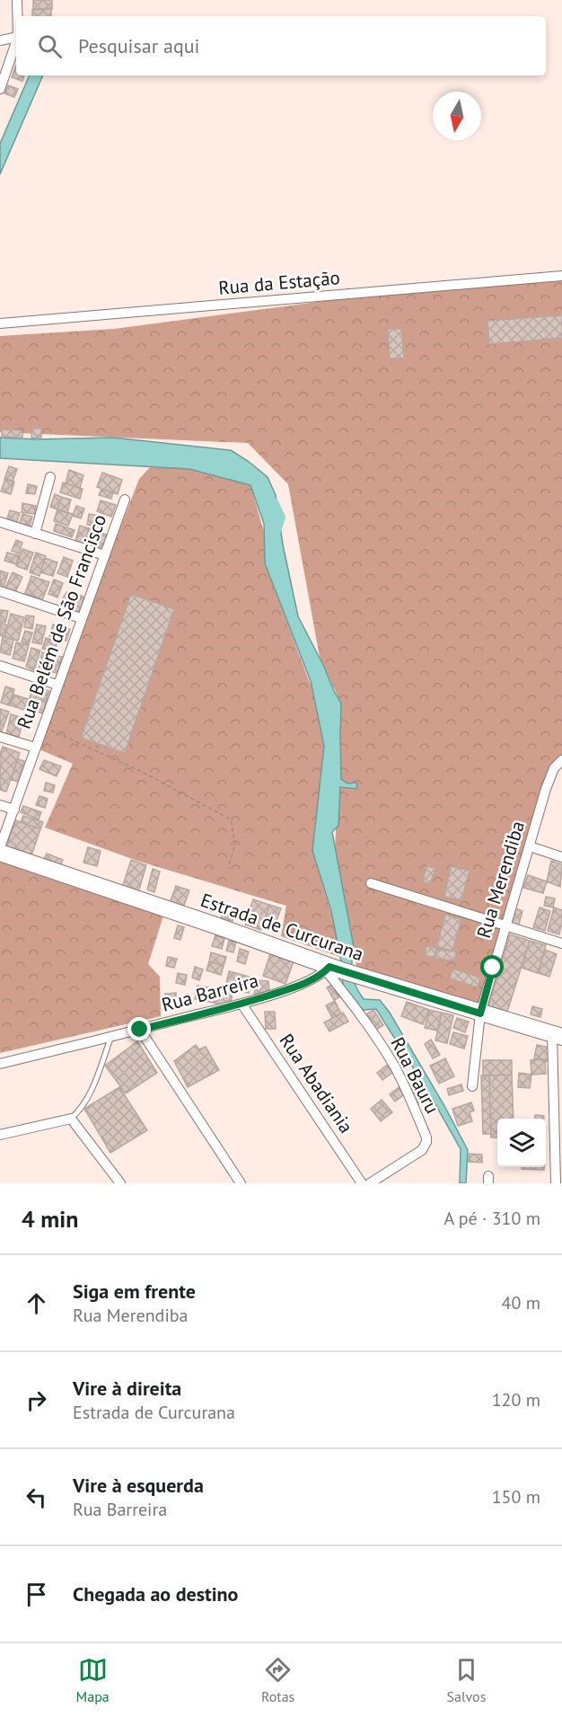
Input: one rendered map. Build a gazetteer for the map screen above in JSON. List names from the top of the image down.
{
  "streets": {
    "main road": ["Estrada de Curcurana"],
    "street": [
      "Rua da Estação",
      "Rua Belém de São Francisco",
      "Rua Merendiba",
      "Rua Barreira",
      "Rua Bauru",
      "Rua Abadiania"
    ]
  },
  "crossings": [
    ["Rua Merendiba", "Estrada de Curcurana"],
    ["Estrada de Curcurana", "Rua Barreira"],
    ["Estrada de Curcurana", "Rua Bauru"],
    ["Rua Barreira", "Rua Bauru"],
    ["Rua Barreira", "Rua Abadiania"]
  ],
  "north": "bottom",
  "page": {
    "search": "Pesquisar aqui",
    "heading": ["4 min", "A pé · 310 m"],
    "list": [
      ["Siga em frente", "Rua Merendiba", "40 m"],
      ["Vire à direita", "Estrada de Curcurana", "120 m"],
      ["Vire à esquerda", "Rua Barreira", "150 m"],
      "Chegada ao destino"
    ],
    "nav": ["Mapa", "Rotas", "Salvos"]
  }
}
